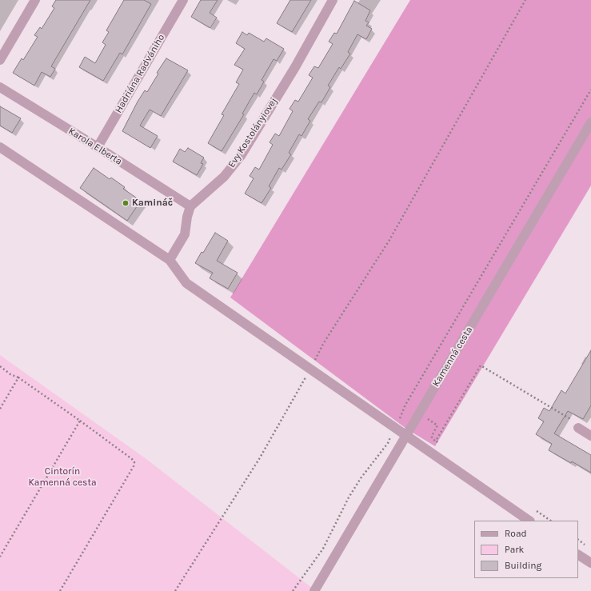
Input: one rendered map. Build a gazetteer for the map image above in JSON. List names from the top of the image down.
{
  "streets": {
    "street": [
      "Hadriána Radvániho",
      "Evy Kostolányiovej",
      "Karola Elberta",
      "Kamenná cesta"
    ]
  },
  "crossings": [
    ["Hadriána Radvániho", "Karola Elberta"],
    ["Evy Kostolányiovej", "Karola Elberta"]
  ],
  "parks": ["Cintorín Kamenná cesta"],
  "places": ["Kamináč"],
  "legend": ["Road", "Park", "Building"]
}
